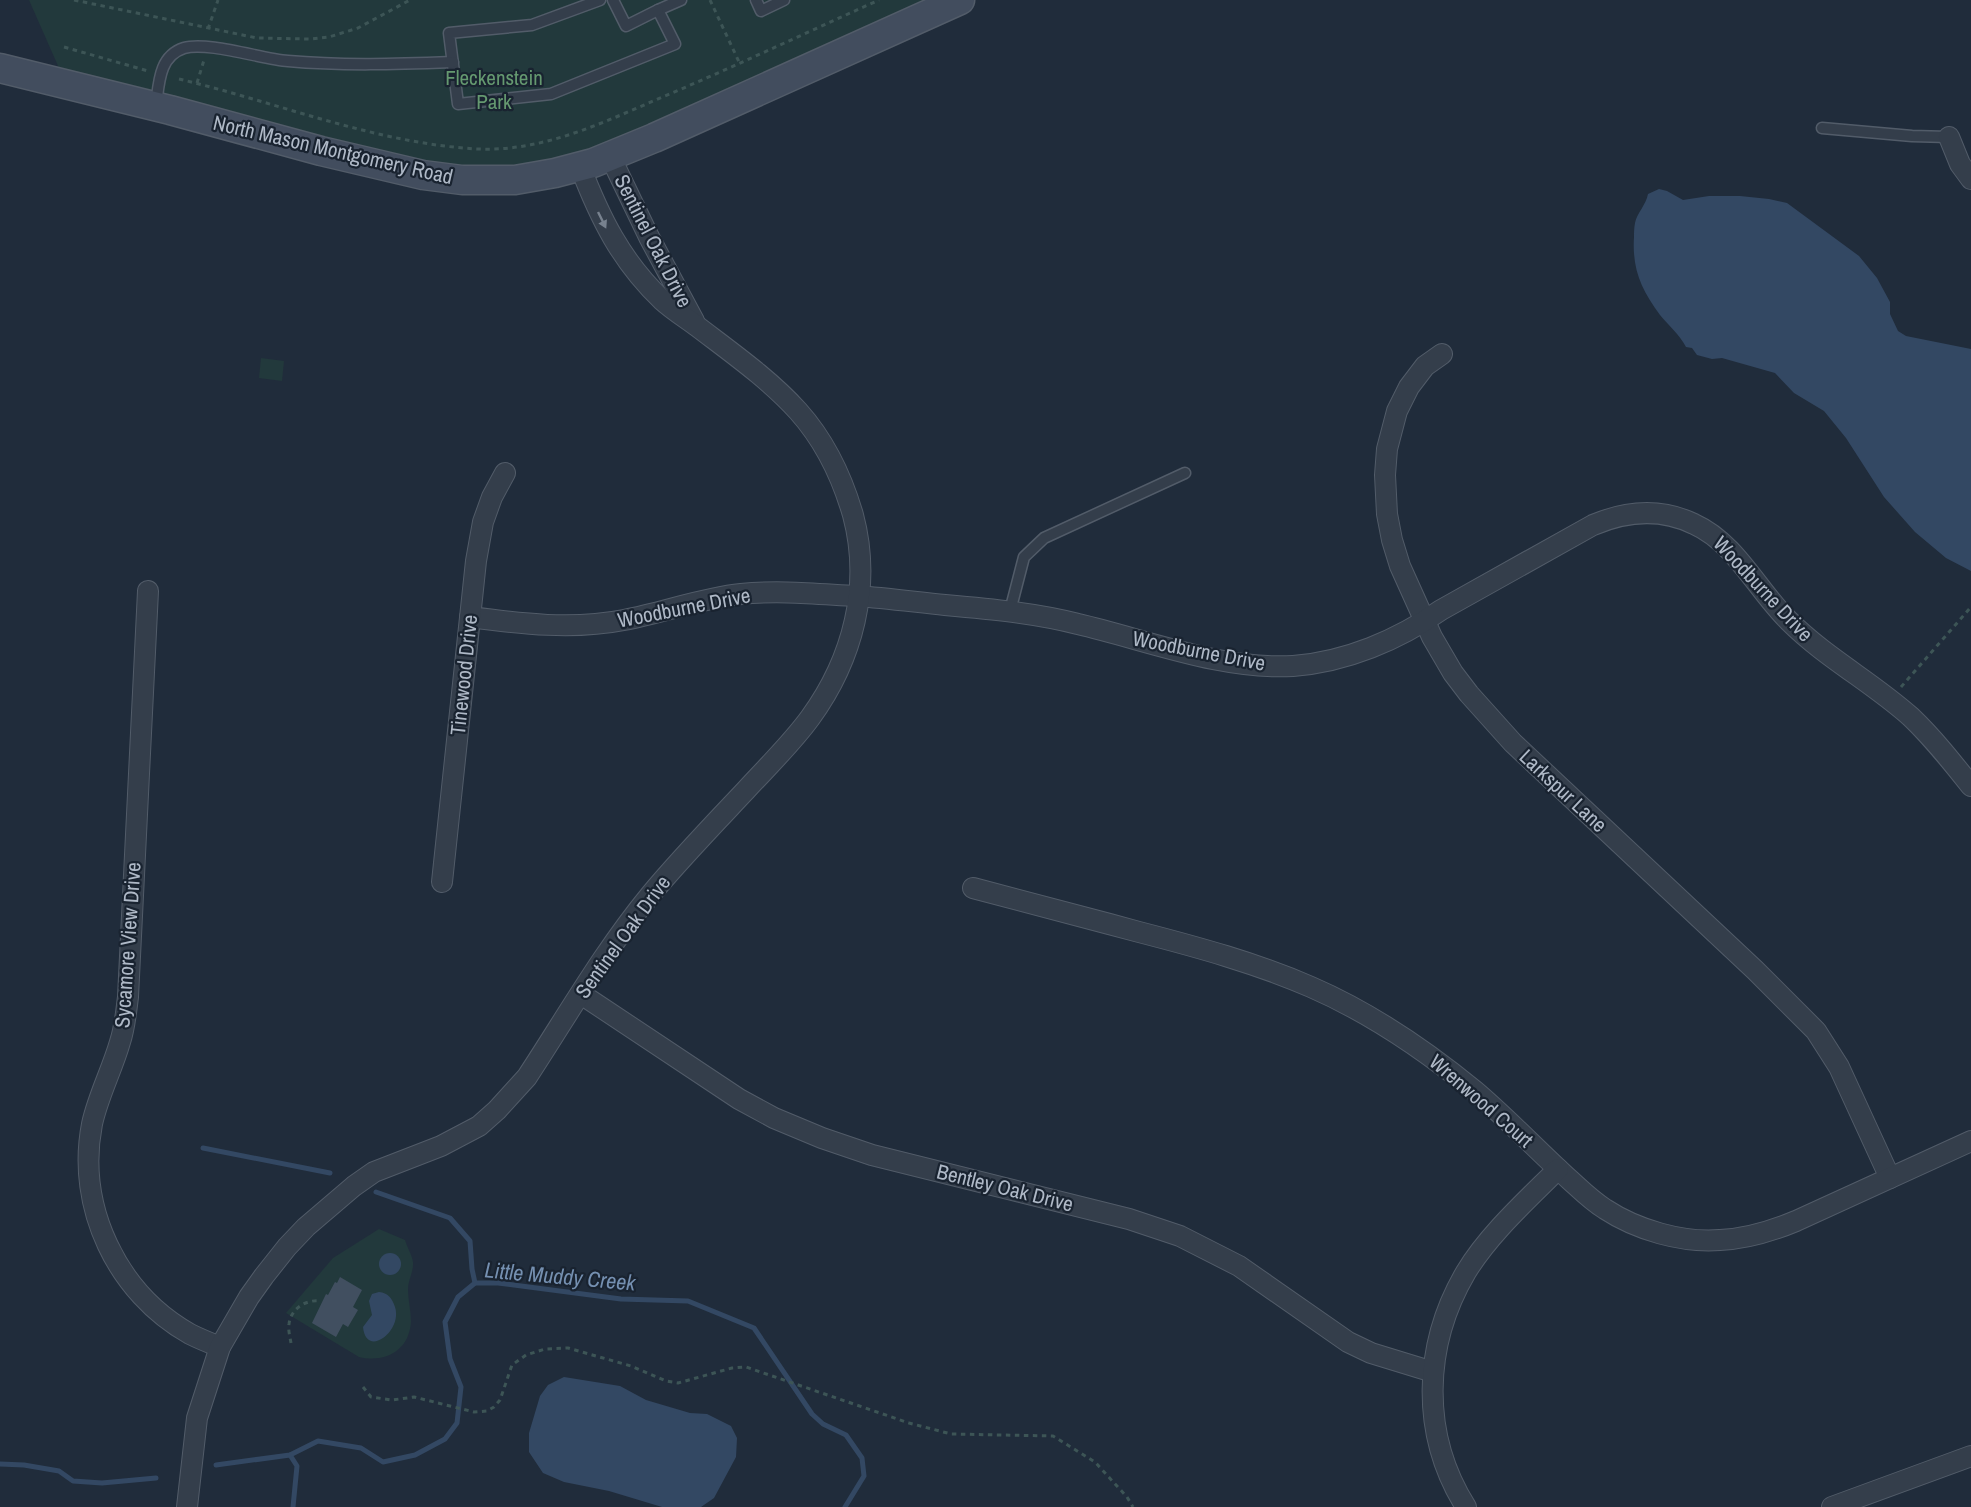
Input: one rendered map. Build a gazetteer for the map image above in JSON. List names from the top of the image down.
{
  "streets": {
    "street": [
      "North Mason Montgomery Road",
      "Sentinel Oak Drive",
      "Woodburne Drive",
      "Tinewood Drive",
      "Larkspur Lane",
      "Sycamore View Drive",
      "Wrenwood Court",
      "Bentley Oak Drive"
    ]
  },
  "crossings": [
    ["North Mason Montgomery Road", "Sentinel Oak Drive"],
    ["Sentinel Oak Drive", "Woodburne Drive"],
    ["Sentinel Oak Drive", "Sycamore View Drive"],
    ["Sentinel Oak Drive", "Bentley Oak Drive"],
    ["Woodburne Drive", "Tinewood Drive"],
    ["Woodburne Drive", "Larkspur Lane"],
    ["Larkspur Lane", "Wrenwood Court"]
  ],
  "water": ["Little Muddy Creek"],
  "parks": ["Fleckenstein Park"]
}
